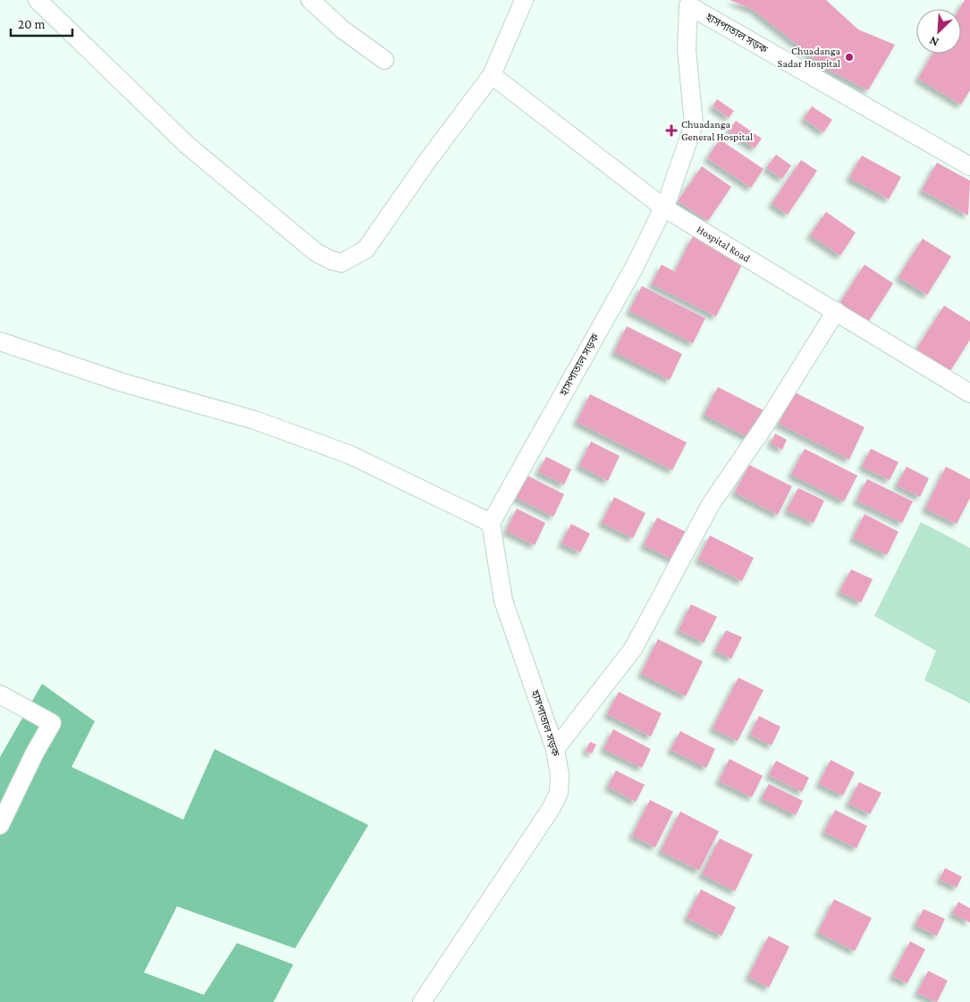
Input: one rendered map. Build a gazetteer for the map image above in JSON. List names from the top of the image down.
{
  "streets": {
    "street": ["হাসপাতাল সড়ক", "Hospital Road"]
  },
  "crossings": [
    ["হাসপাতাল সড়ক", "Hospital Road"]
  ],
  "places": {
    "other": ["Chuadanga Sadar Hospital"],
    "health": ["Chuadanga General Hospital"]
  },
  "scale_bar": "20 m",
  "north": "bottom left"
}
